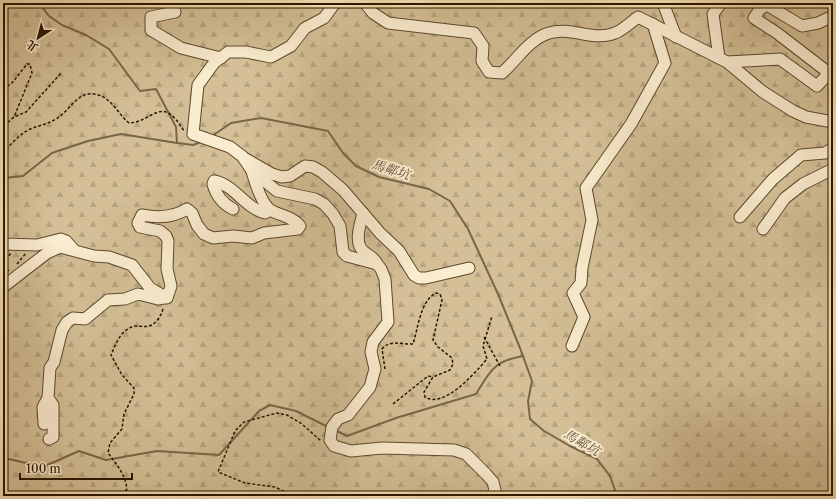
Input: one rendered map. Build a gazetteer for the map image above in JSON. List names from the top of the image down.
{
  "water": ["馬鄰坑"],
  "scale_bar": "100 m",
  "north": "bottom left"
}
